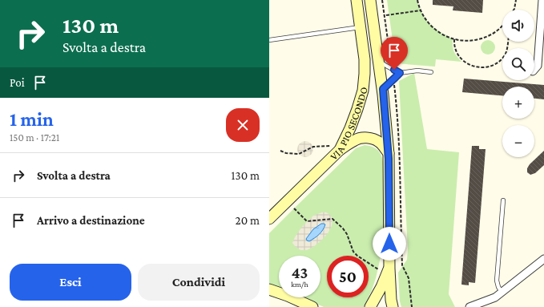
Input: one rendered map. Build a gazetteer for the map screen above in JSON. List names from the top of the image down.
{
  "streets": {
    "main road": ["VIA PIO SECONDO"]
  },
  "page": {
    "turn": ["130 m", "Svolta a destra"],
    "map_buttons": ["+", "−"],
    "then": "Poi",
    "heading": ["1 min", "150 m · 17:21"],
    "list": [
      {
        "name": "Svolta a destra",
        "value": "130 m"
      },
      {
        "name": "Arrivo a destinazione",
        "value": "20 m"
      }
    ],
    "speed": "43 km/h",
    "limit": "50",
    "buttons": ["Esci", "Condividi"]
  }
}
